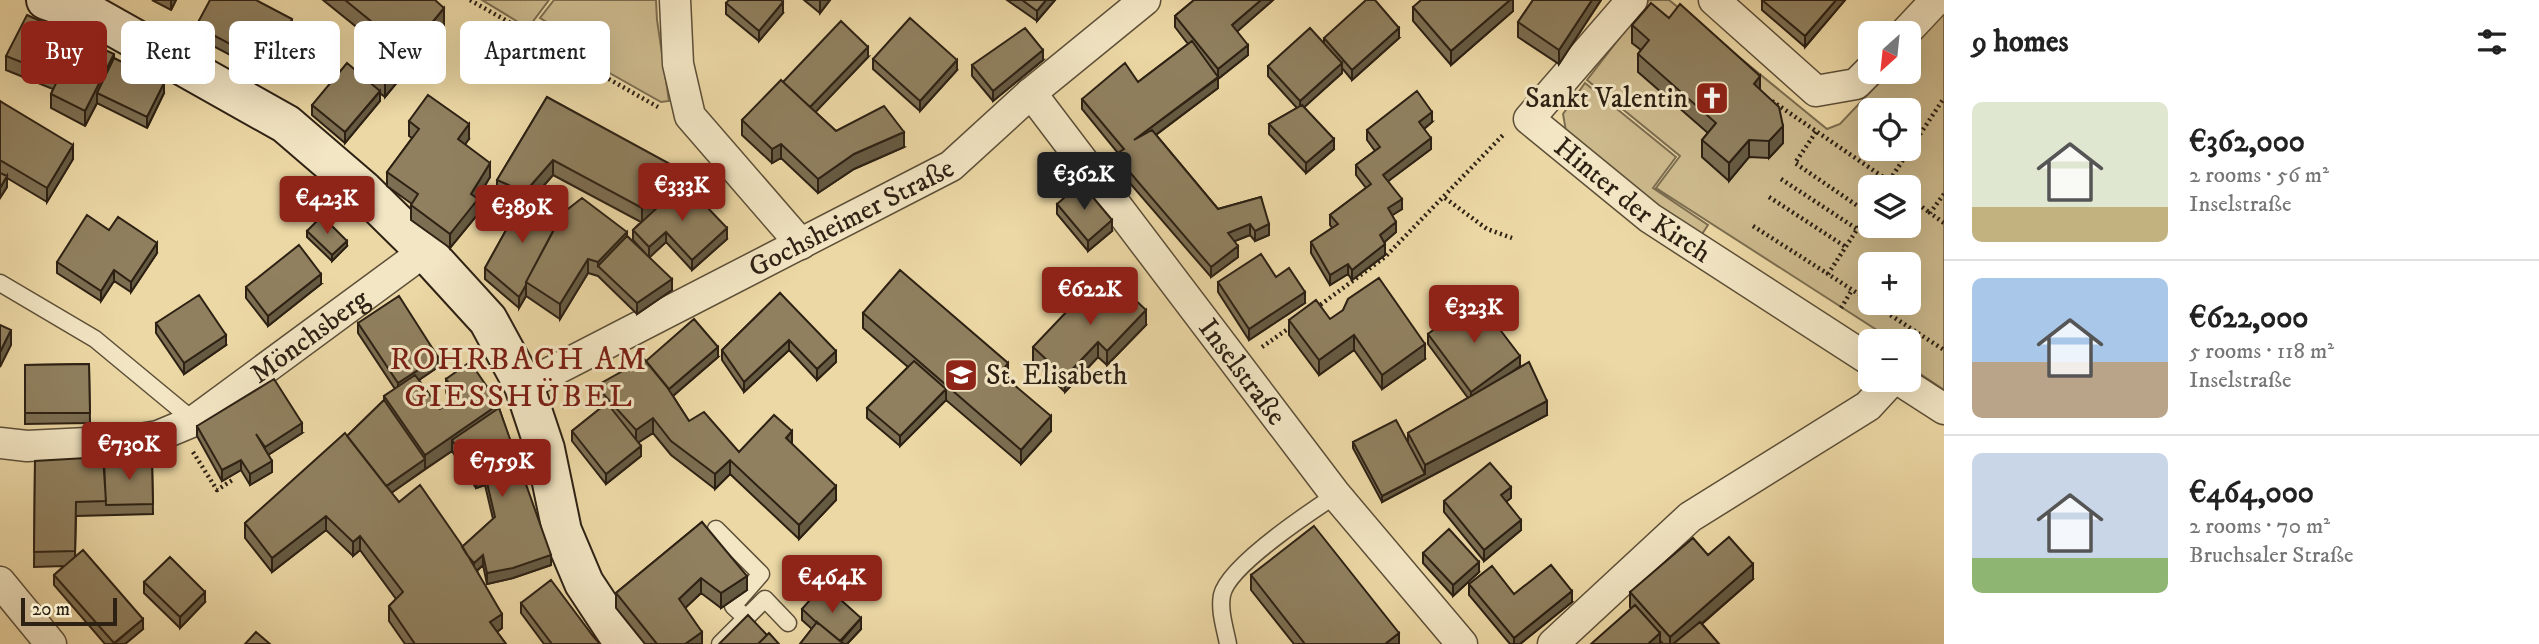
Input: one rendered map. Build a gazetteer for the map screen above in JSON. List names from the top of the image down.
{
  "streets": {
    "street": [
      "Hinter der Kirch",
      "Gochsheimer Straße",
      "Mönchsberg",
      "Inselstraße"
    ]
  },
  "crossings": [
    ["Gochsheimer Straße", "Inselstraße"]
  ],
  "districts": ["ROHRBACH AM GIESSHÜBEL"],
  "places": {
    "church": ["Sankt Valentin"],
    "school or university": ["St. Elisabeth"]
  },
  "scale_bar": "20 m",
  "north": "bottom left",
  "page": {
    "heading": "9 homes",
    "map_buttons": ["+", "−"],
    "chip": [
      "Buy",
      "Rent",
      "Filters",
      "New",
      "Apartment"
    ],
    "list": [
      {
        "name": "€362,000",
        "note": "2 rooms · 56 m² · Inselstraße"
      },
      {
        "name": "€622,000",
        "note": "5 rooms · 118 m² · Inselstraße"
      },
      {
        "name": "€464,000",
        "note": "2 rooms · 70 m² · Bruchsaler Straße"
      }
    ],
    "price": [
      "€362K",
      "€333K",
      "€423K",
      "€389K",
      "€622K",
      "€323K",
      "€730K",
      "€759K",
      "€464K"
    ],
    "scale": "20 m"
  }
}
